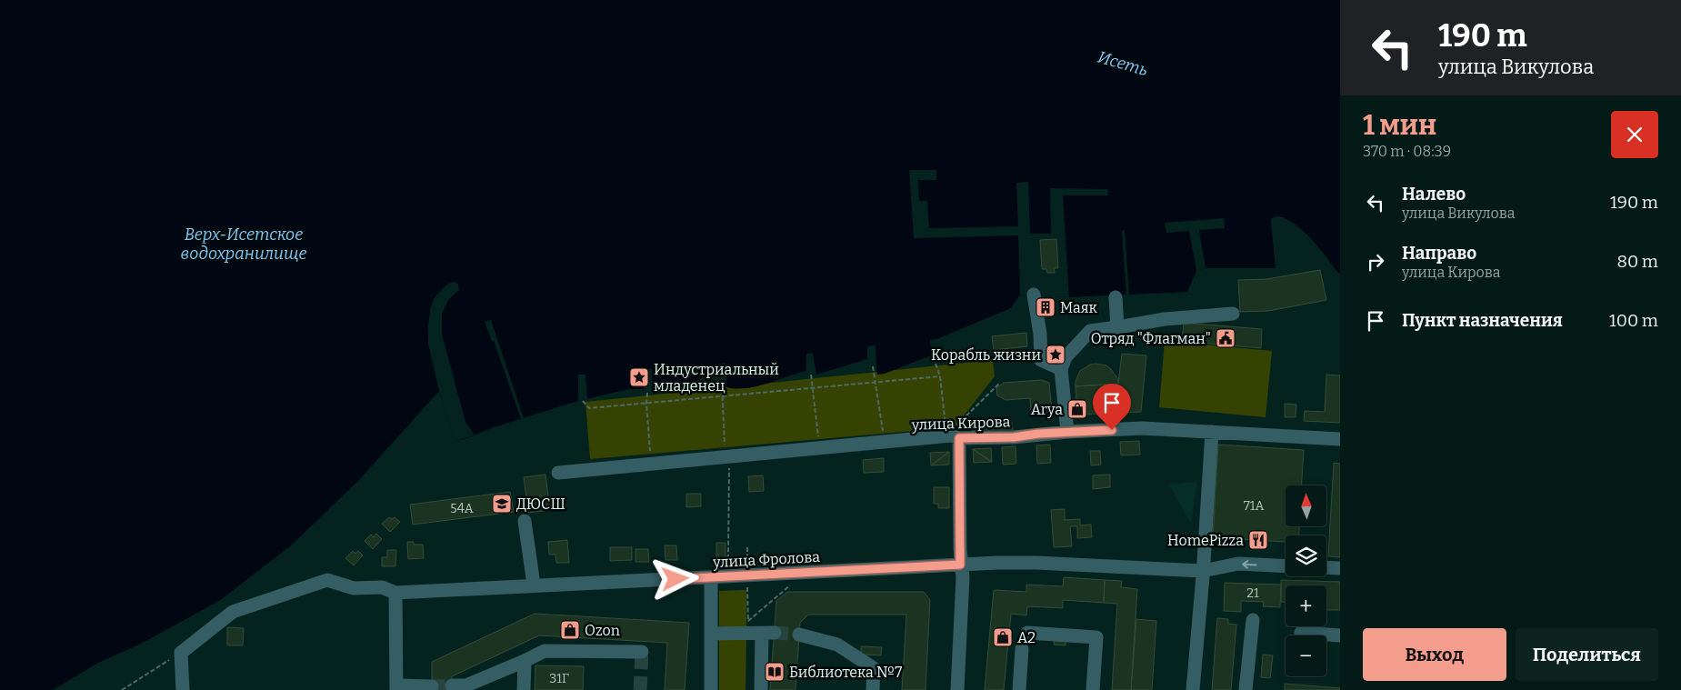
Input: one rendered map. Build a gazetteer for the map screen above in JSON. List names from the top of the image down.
{
  "streets": {
    "street": ["улица Кирова", "улица Фролова"]
  },
  "water": ["Исеть", "Верх-Исетское водохранилище"],
  "places": {
    "building": ["Маяк"],
    "public building": ["Отряд \"Флагман\""],
    "place": ["Корабль жизни", "Индустриальный младенец"],
    "shop": ["Arya", "Ozon", "А2"],
    "school or university": ["ДЮСШ"],
    "restaurant": ["HomePizza"],
    "library": ["Библиотека №7"]
  },
  "house_numbers": [
    "71А",
    "54А",
    "21",
    "31Г"
  ],
  "north": "top",
  "page": {
    "turn": ["190 m", "улица Викулова"],
    "heading": ["1 мин", "370 m · 08:39"],
    "list": [
      {
        "name": "Налево",
        "note": "улица Викулова",
        "value": "190 m"
      },
      {
        "name": "Направо",
        "note": "улица Кирова",
        "value": "80 m"
      },
      {
        "name": "Пункт назначения",
        "value": "100 m"
      }
    ],
    "map_buttons": ["+", "−"],
    "buttons": ["Выход", "Поделиться"]
  }
}
